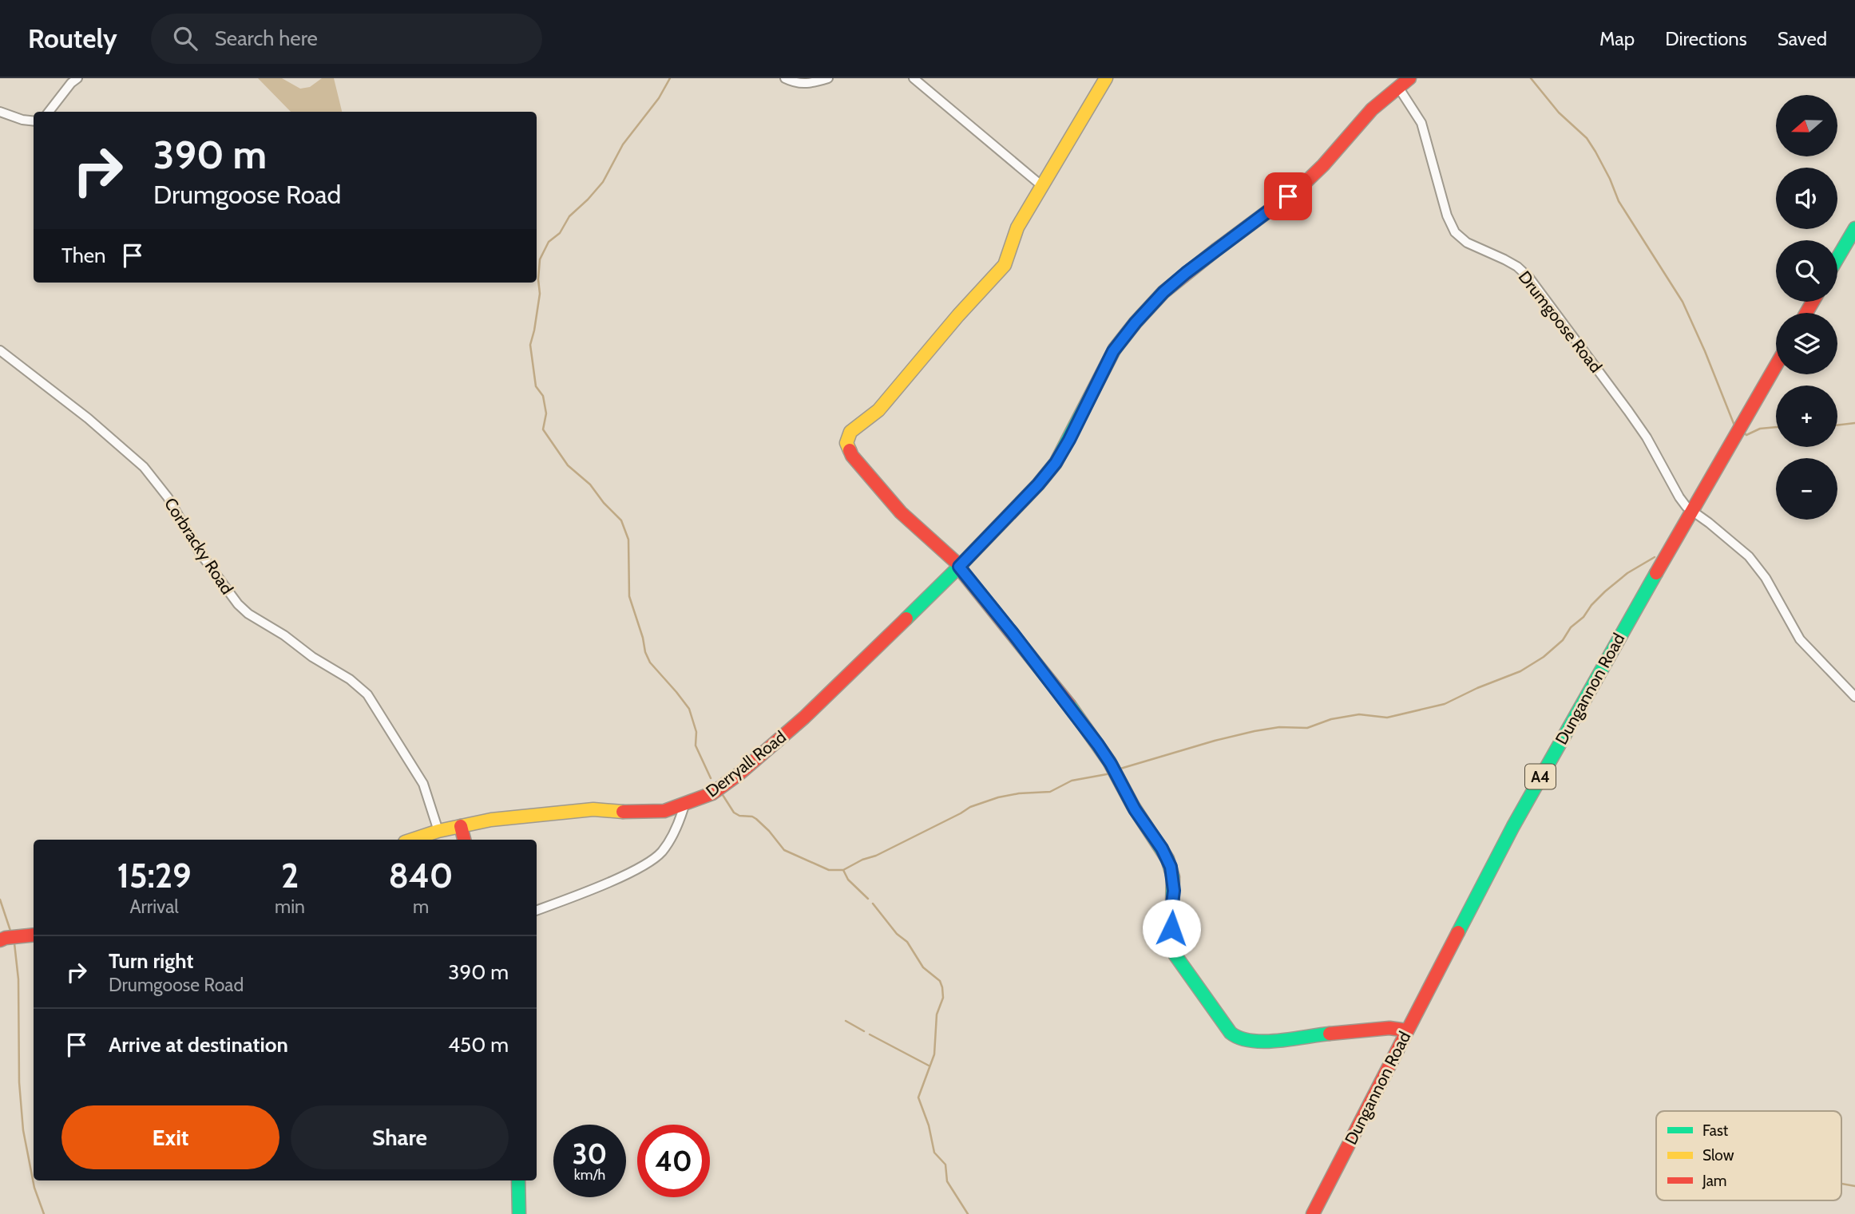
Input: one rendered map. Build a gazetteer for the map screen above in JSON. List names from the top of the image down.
{
  "streets": {
    "street": [
      "Drumgoose Road",
      "Corbracky Road",
      "Dungannon Road",
      "Derryall Road",
      "A4"
    ]
  },
  "crossings": [
    ["Drumgoose Road", "Dungannon Road"],
    ["Corbracky Road", "Derryall Road"]
  ],
  "legend": ["Fast", "Slow", "Jam"],
  "north": "left",
  "page": {
    "header": "Routely",
    "search": "Search here",
    "nav": ["Map", "Directions", "Saved"],
    "map_buttons": ["+", "−"],
    "turn": ["390 m", "Drumgoose Road"],
    "then": "Then",
    "eta": [
      "15:29",
      "Arrival",
      "2",
      "min",
      "840",
      "m"
    ],
    "list": [
      {
        "name": "Turn right",
        "note": "Drumgoose Road",
        "value": "390 m"
      },
      {
        "name": "Arrive at destination",
        "value": "450 m"
      }
    ],
    "buttons": ["Exit", "Share"],
    "speed": "30 km/h",
    "limit": "40"
  }
}
